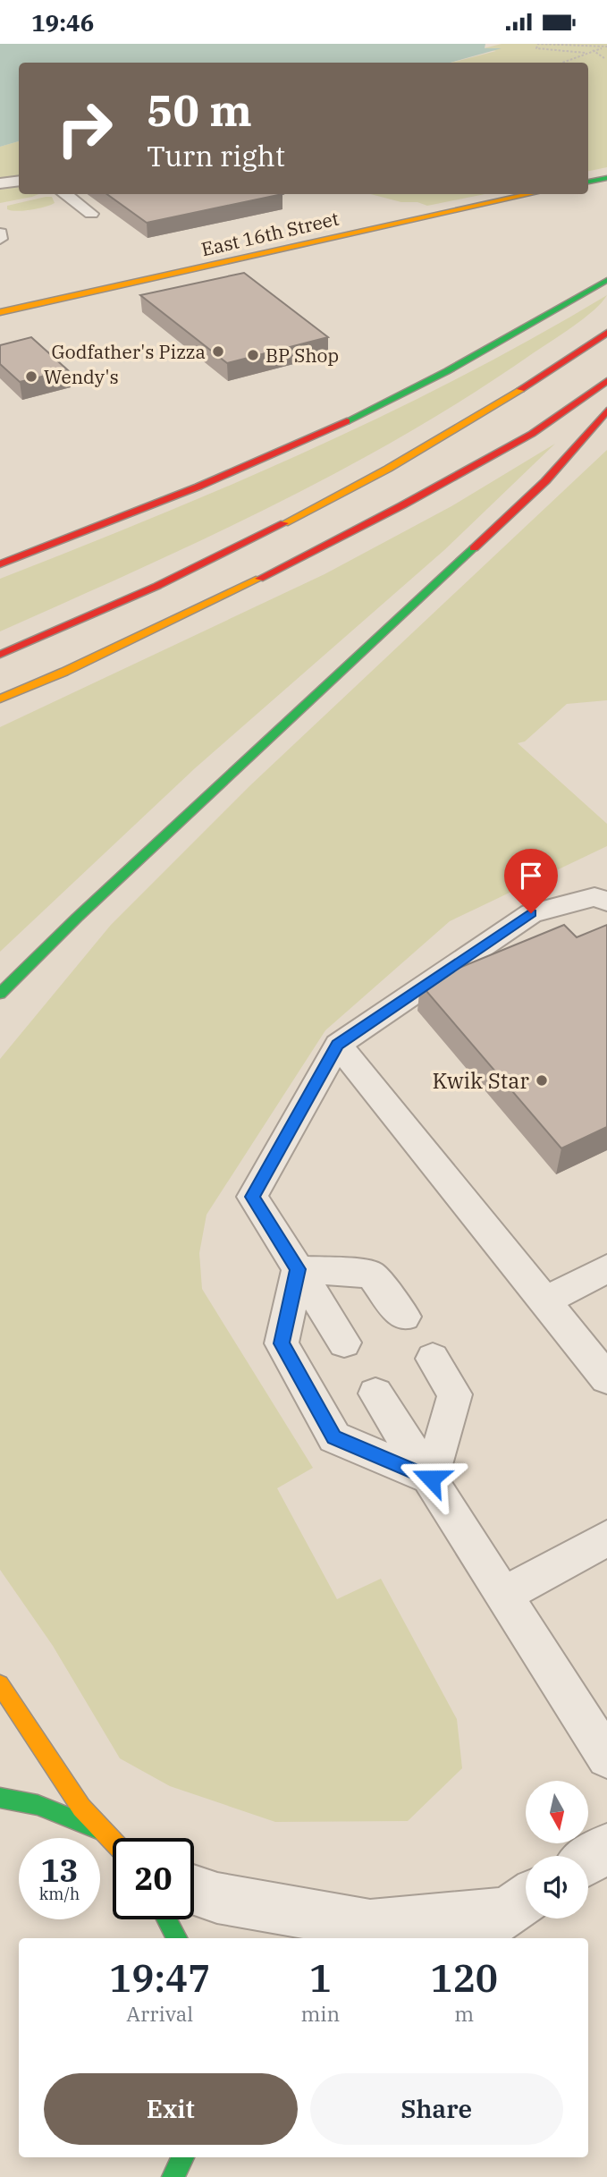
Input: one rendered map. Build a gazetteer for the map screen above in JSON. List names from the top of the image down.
{
  "streets": {
    "main road": ["East 16th Street"]
  },
  "places": [
    "Godfather's Pizza",
    "BP Shop",
    "Wendy's",
    "Kwik Star"
  ],
  "north": "bottom",
  "page": {
    "status": "19:46",
    "turn": ["50 m", "Turn right"],
    "speed": "13 km/h",
    "limit": "20",
    "eta": [
      "19:47",
      "Arrival",
      "1",
      "min",
      "120",
      "m"
    ],
    "buttons": ["Exit", "Share"]
  }
}
